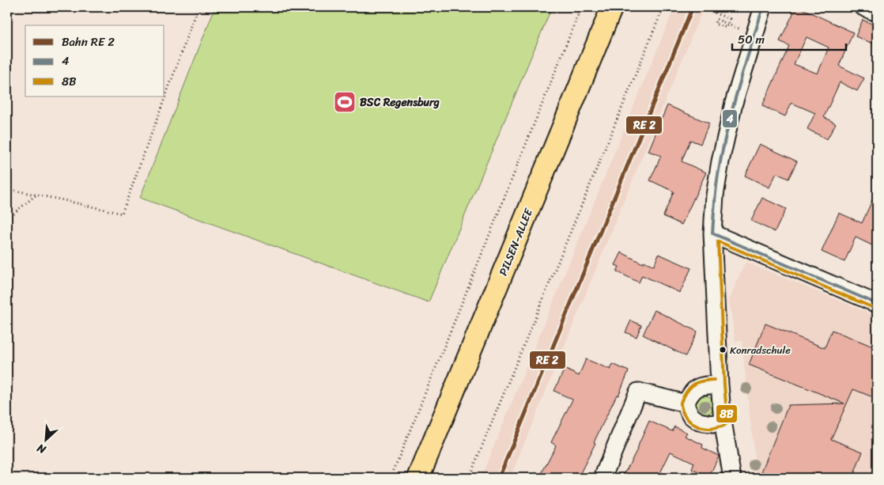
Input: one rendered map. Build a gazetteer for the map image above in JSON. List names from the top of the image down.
{
  "streets": {
    "main road": ["PILSEN-ALLEE"]
  },
  "places": {
    "sports": ["BSC Regensburg"],
    "other": ["Konradschule"]
  },
  "lines": ["transit line 4", "transit line 8B"],
  "legend": ["Bahn RE 2", "4", "8B"],
  "scale_bar": "50 m",
  "north": "bottom left"
}
